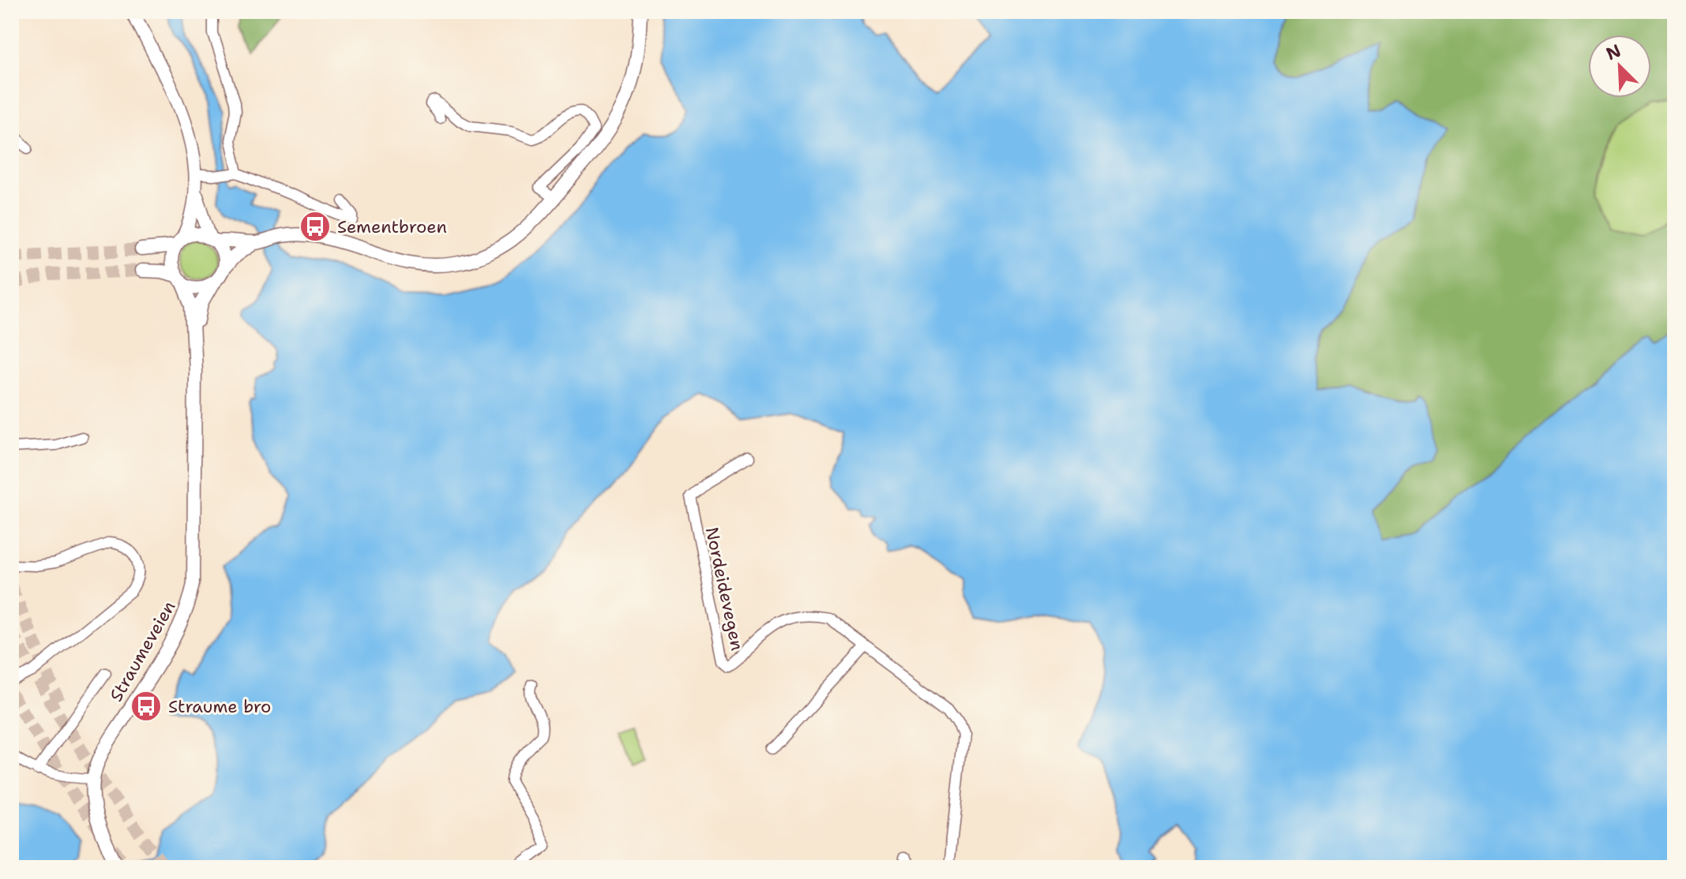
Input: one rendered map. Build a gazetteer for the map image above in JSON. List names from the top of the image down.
{
  "streets": {
    "main road": ["Straumeveien"],
    "street": ["Nordeidevegen"]
  },
  "places": {
    "bus stop": ["Sementbroen", "Straume bro"]
  },
  "north": "top left"
}
